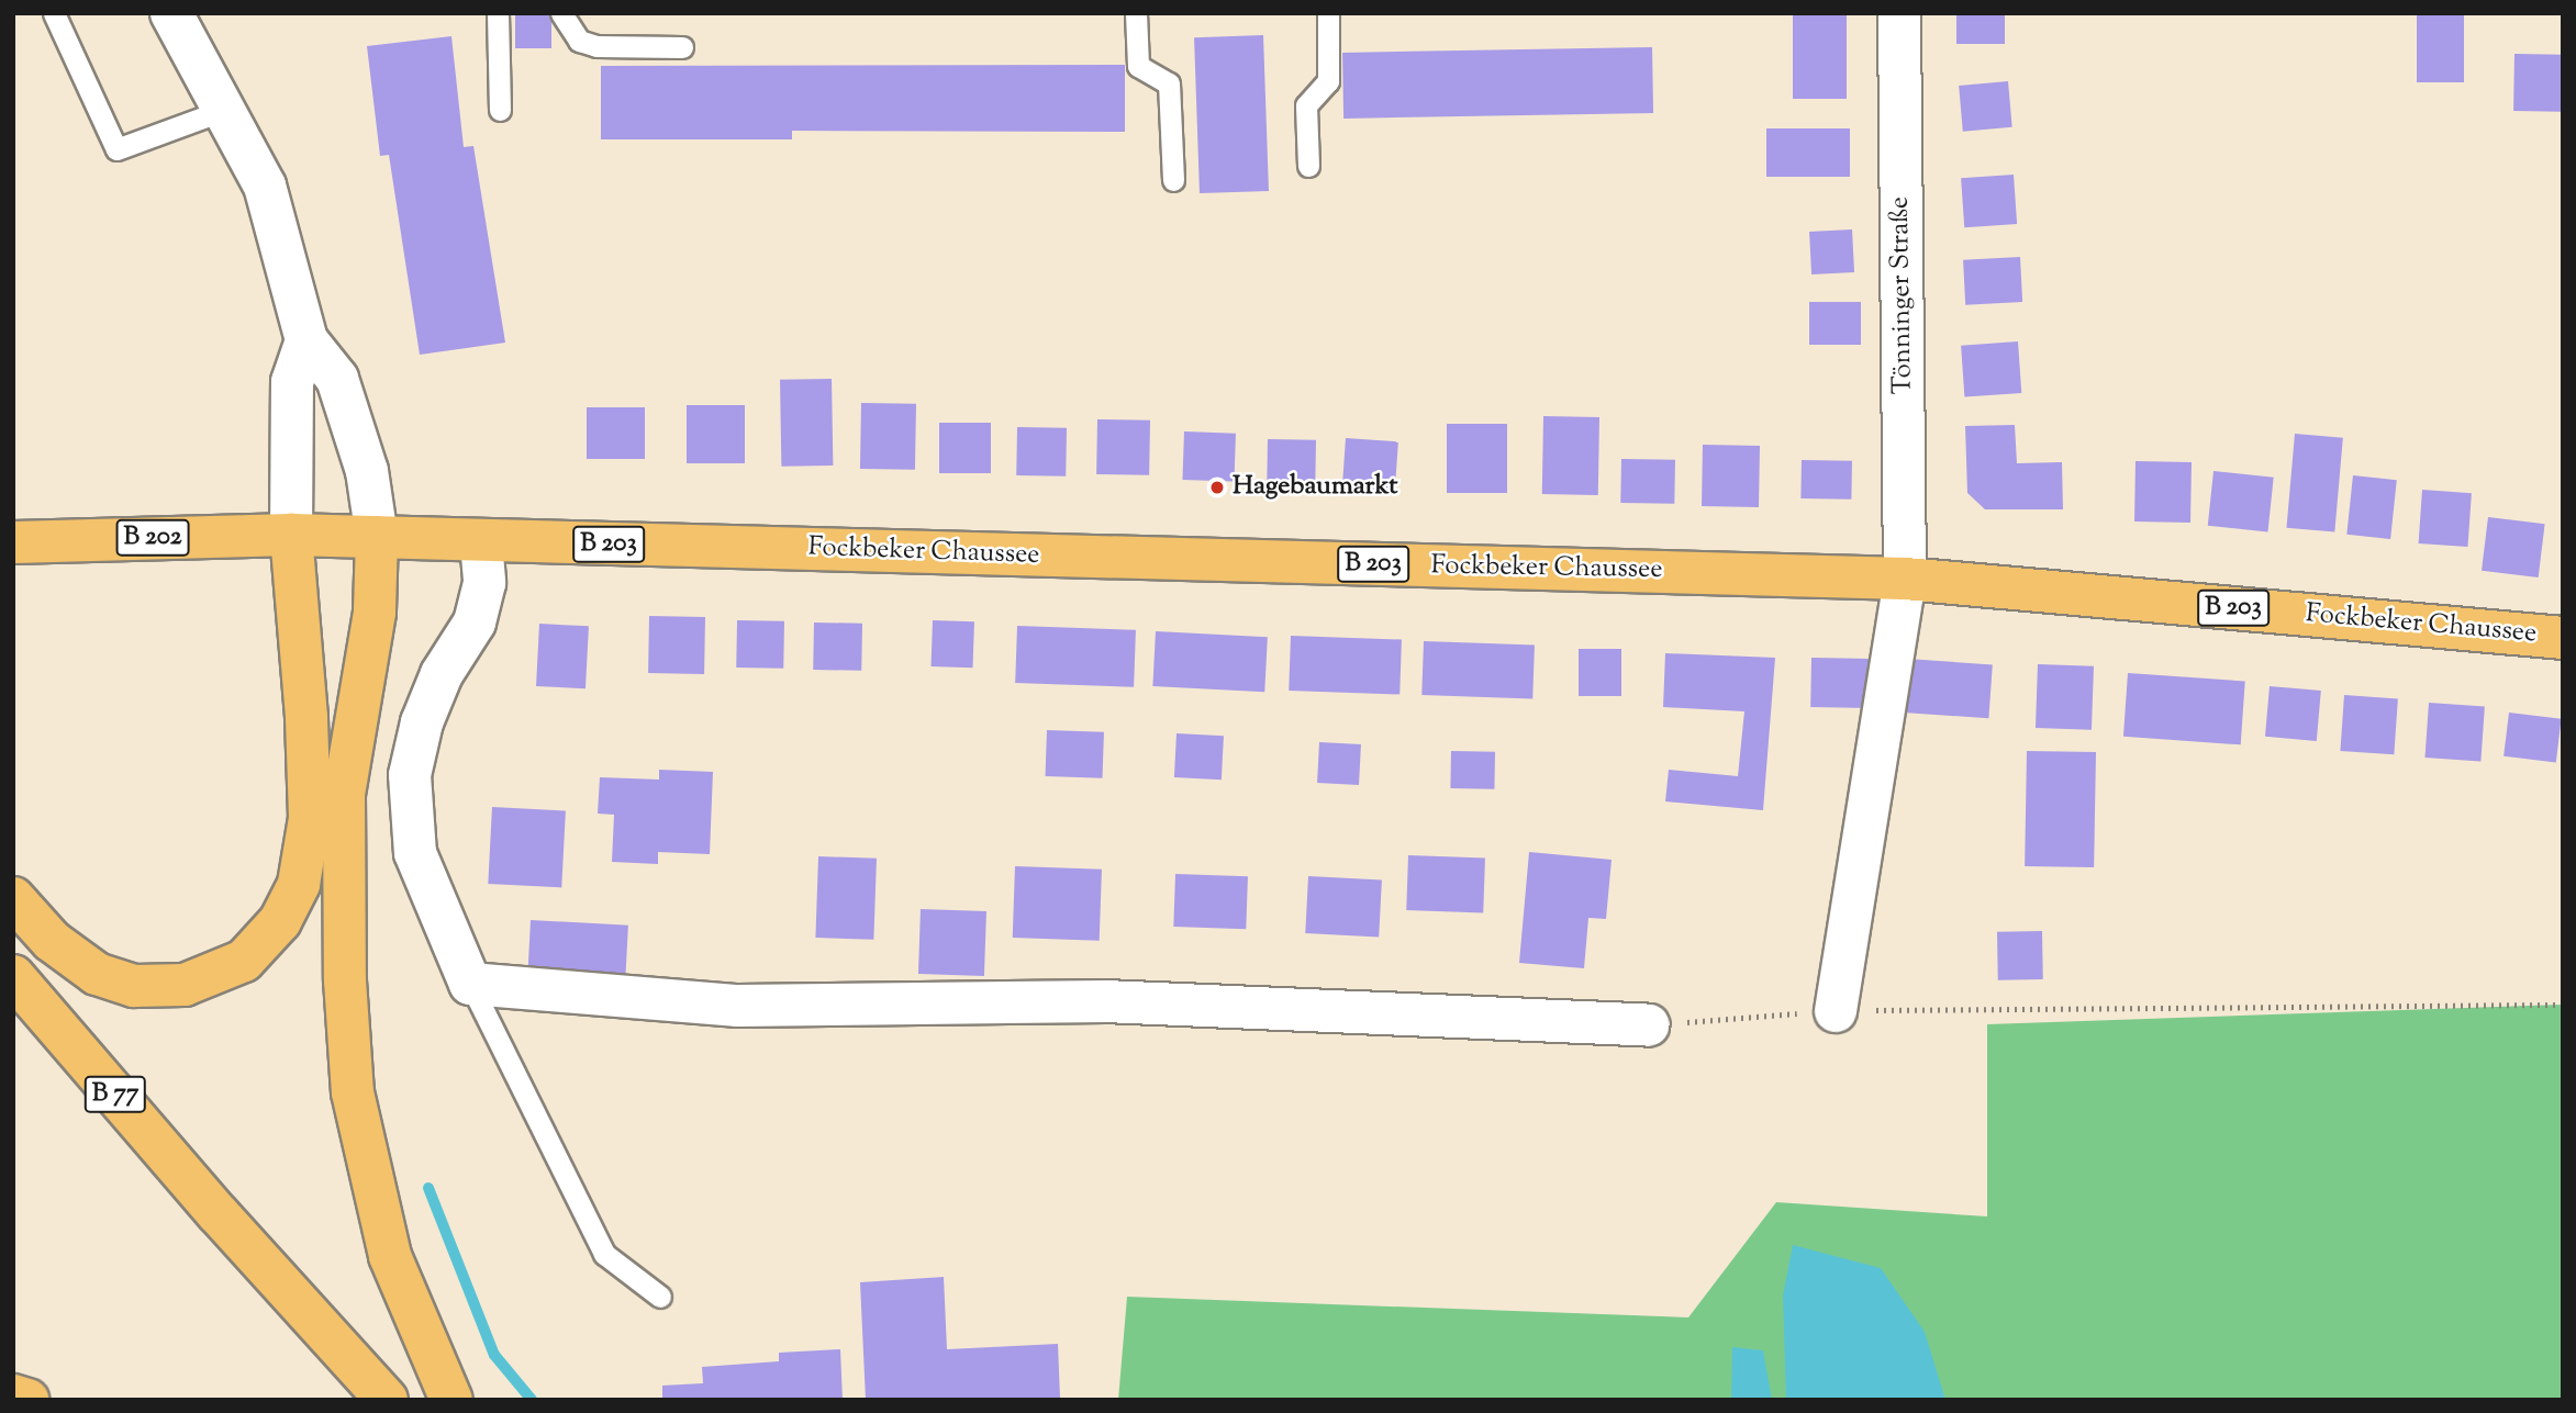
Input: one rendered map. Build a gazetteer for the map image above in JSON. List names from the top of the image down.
{
  "streets": {
    "main road": [
      "B 202",
      "B 203",
      "Fockbeker Chaussee",
      "B 77"
    ],
    "street": ["Tönninger Straße"]
  },
  "crossings": [
    ["Tönninger Straße", "Fockbeker Chaussee"]
  ],
  "places": ["Hagebaumarkt"]
}
